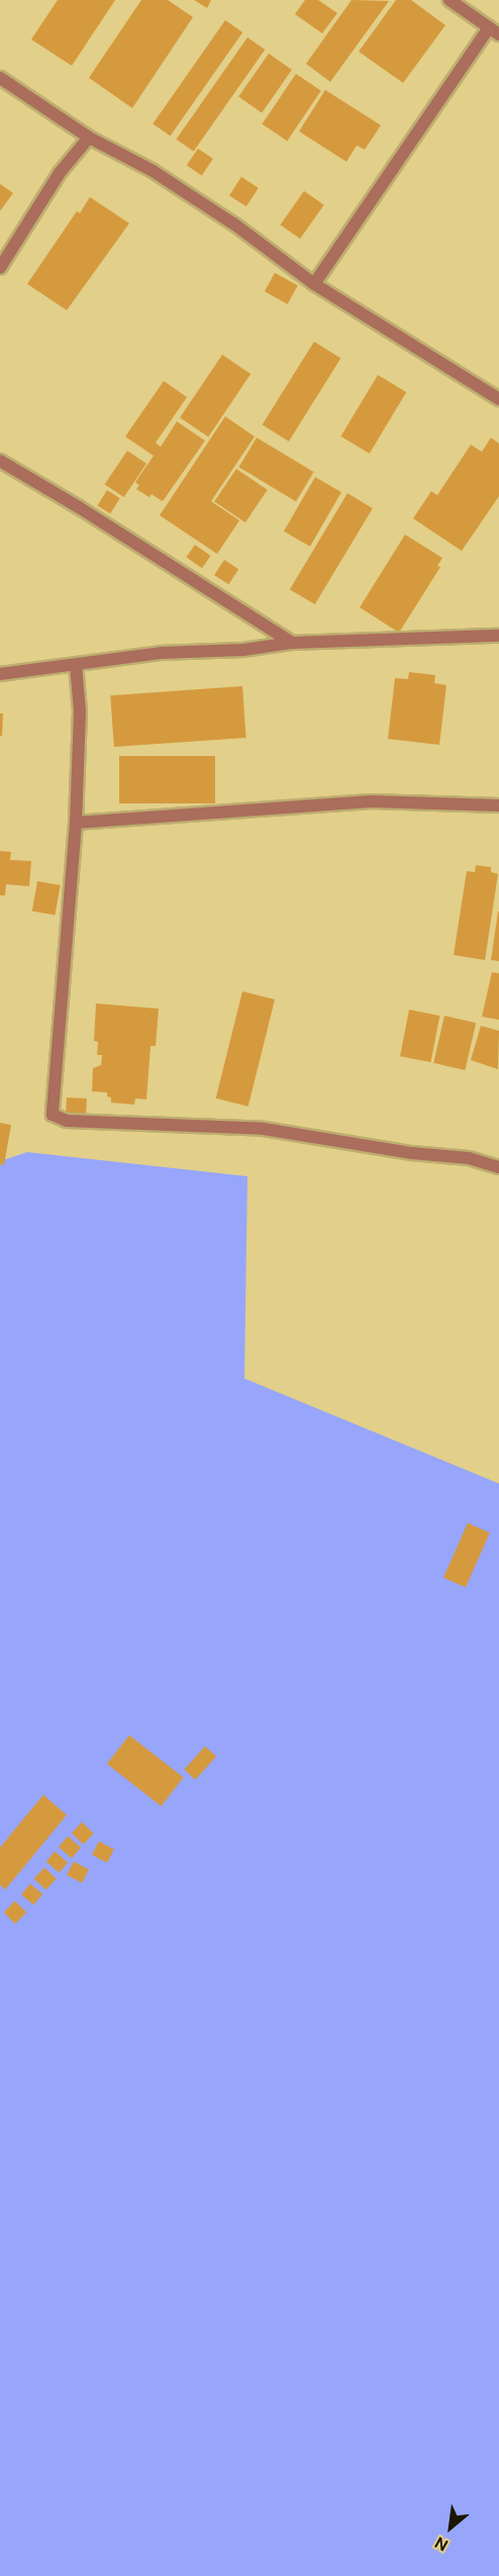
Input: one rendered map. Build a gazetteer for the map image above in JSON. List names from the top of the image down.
{
  "north": "bottom left"
}
